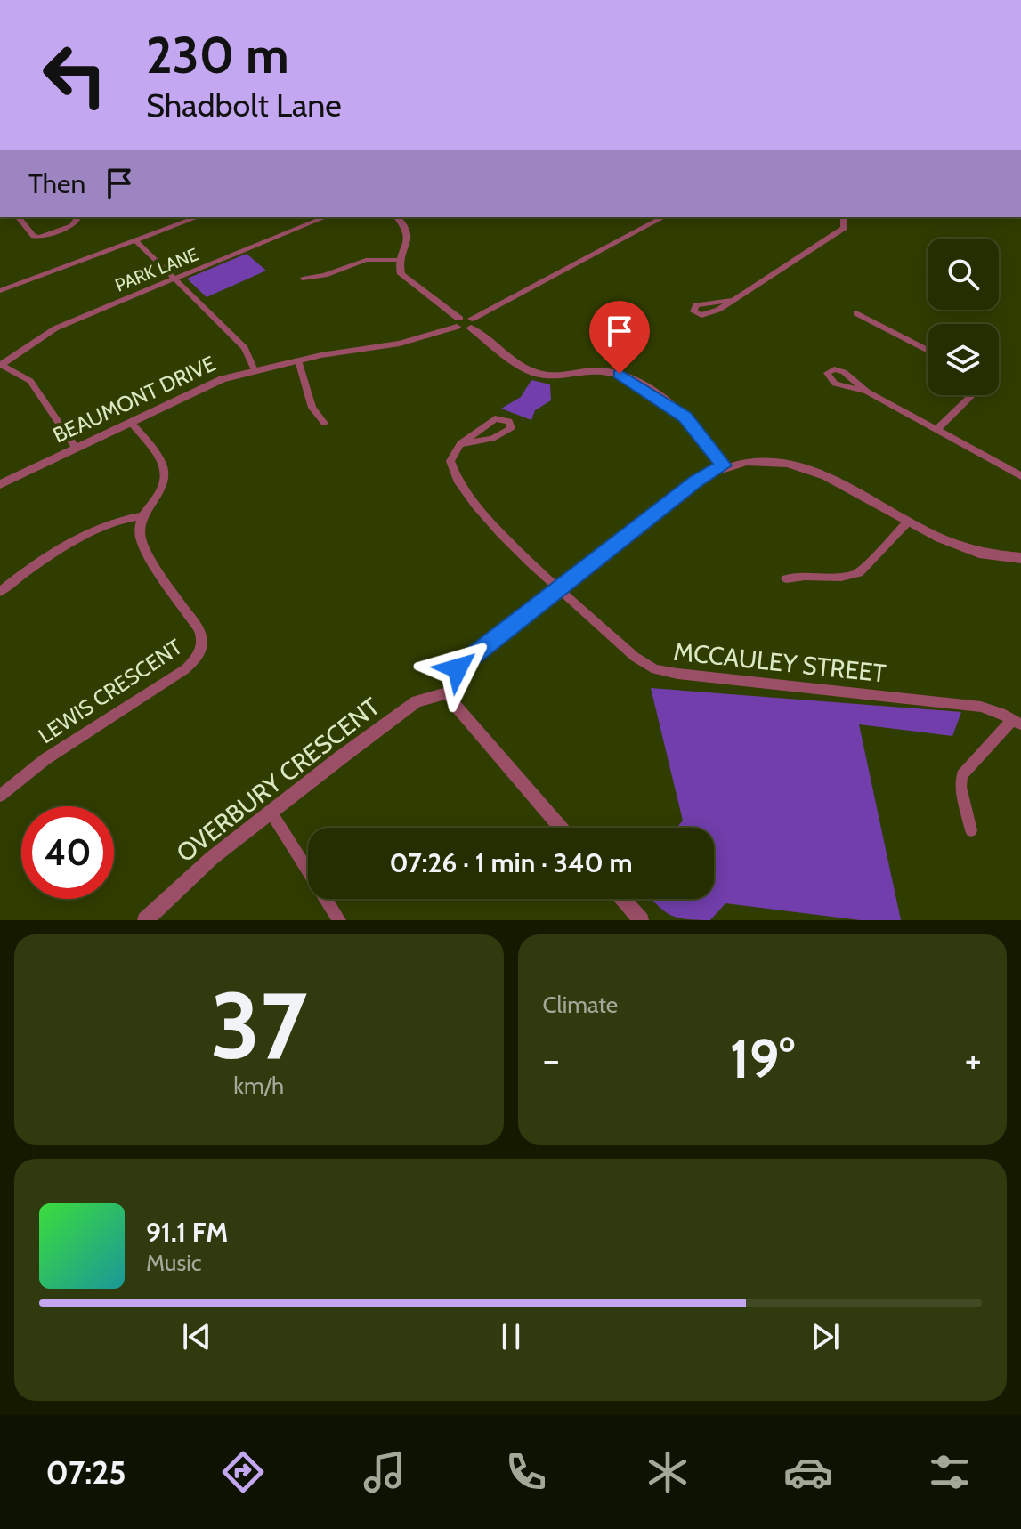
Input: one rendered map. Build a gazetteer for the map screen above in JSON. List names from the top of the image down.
{
  "streets": {
    "street": [
      "PARK LANE",
      "BEAUMONT DRIVE",
      "MCCAULEY STREET",
      "LEWIS CRESCENT",
      "OVERBURY CRESCENT"
    ]
  },
  "page": {
    "turn": ["230 m", "Shadbolt Lane"],
    "then": "Then",
    "limit": "40",
    "trip": "07:26 · 1 min · 340 m",
    "tile": [
      ["37", "km/h"],
      "Climate"
    ],
    "heat": ["−", "19°", "+"],
    "song": ["91.1 FM", "Music"],
    "tabs": "07:25"
  }
}
